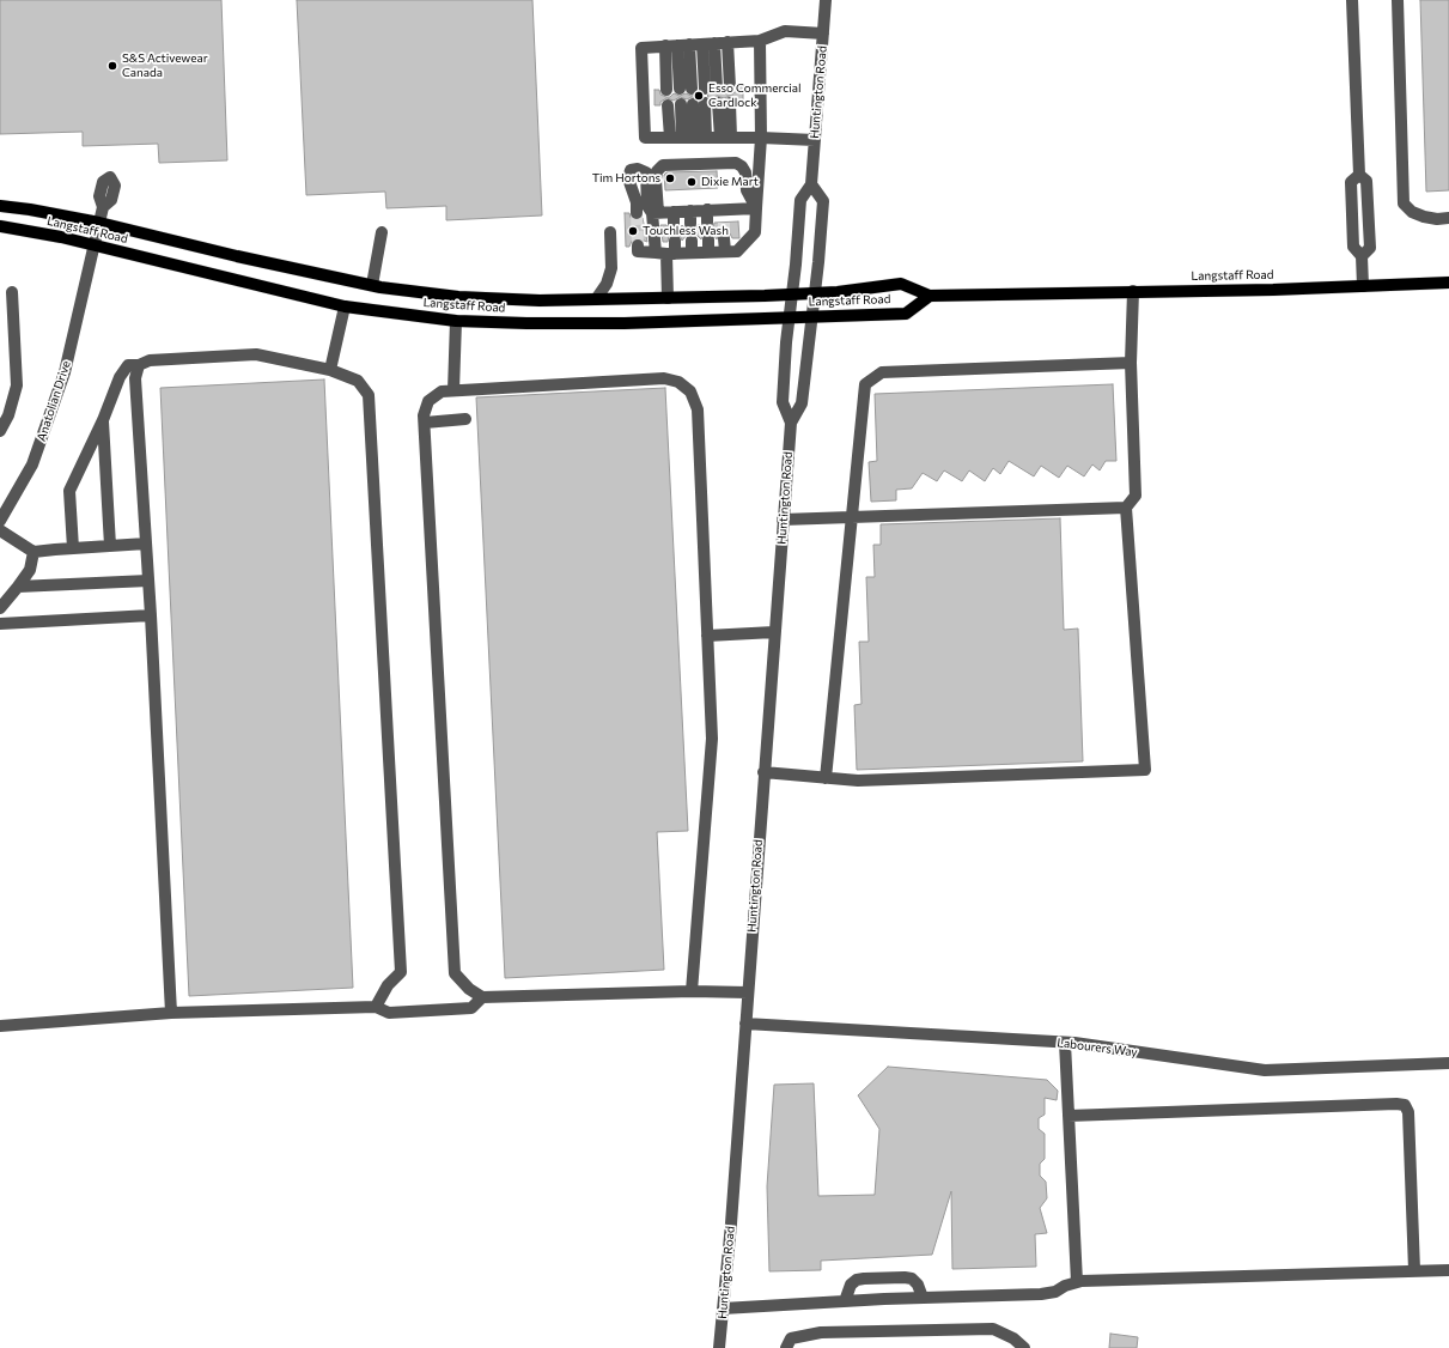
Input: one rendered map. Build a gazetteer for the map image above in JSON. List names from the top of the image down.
{
  "streets": {
    "main road": ["Langstaff Road"],
    "street": ["Huntington Road", "Anatolian Drive", "Labourers Way"]
  },
  "crossings": [
    ["Huntington Road", "Langstaff Road"],
    ["Huntington Road", "Labourers Way"],
    ["Langstaff Road", "Anatolian Drive"]
  ],
  "places": [
    "S&S Activewear Canada",
    "Esso Commercial Cardlock",
    "Tim Hortons",
    "Dixie Mart",
    "Touchless Wash"
  ]
}
